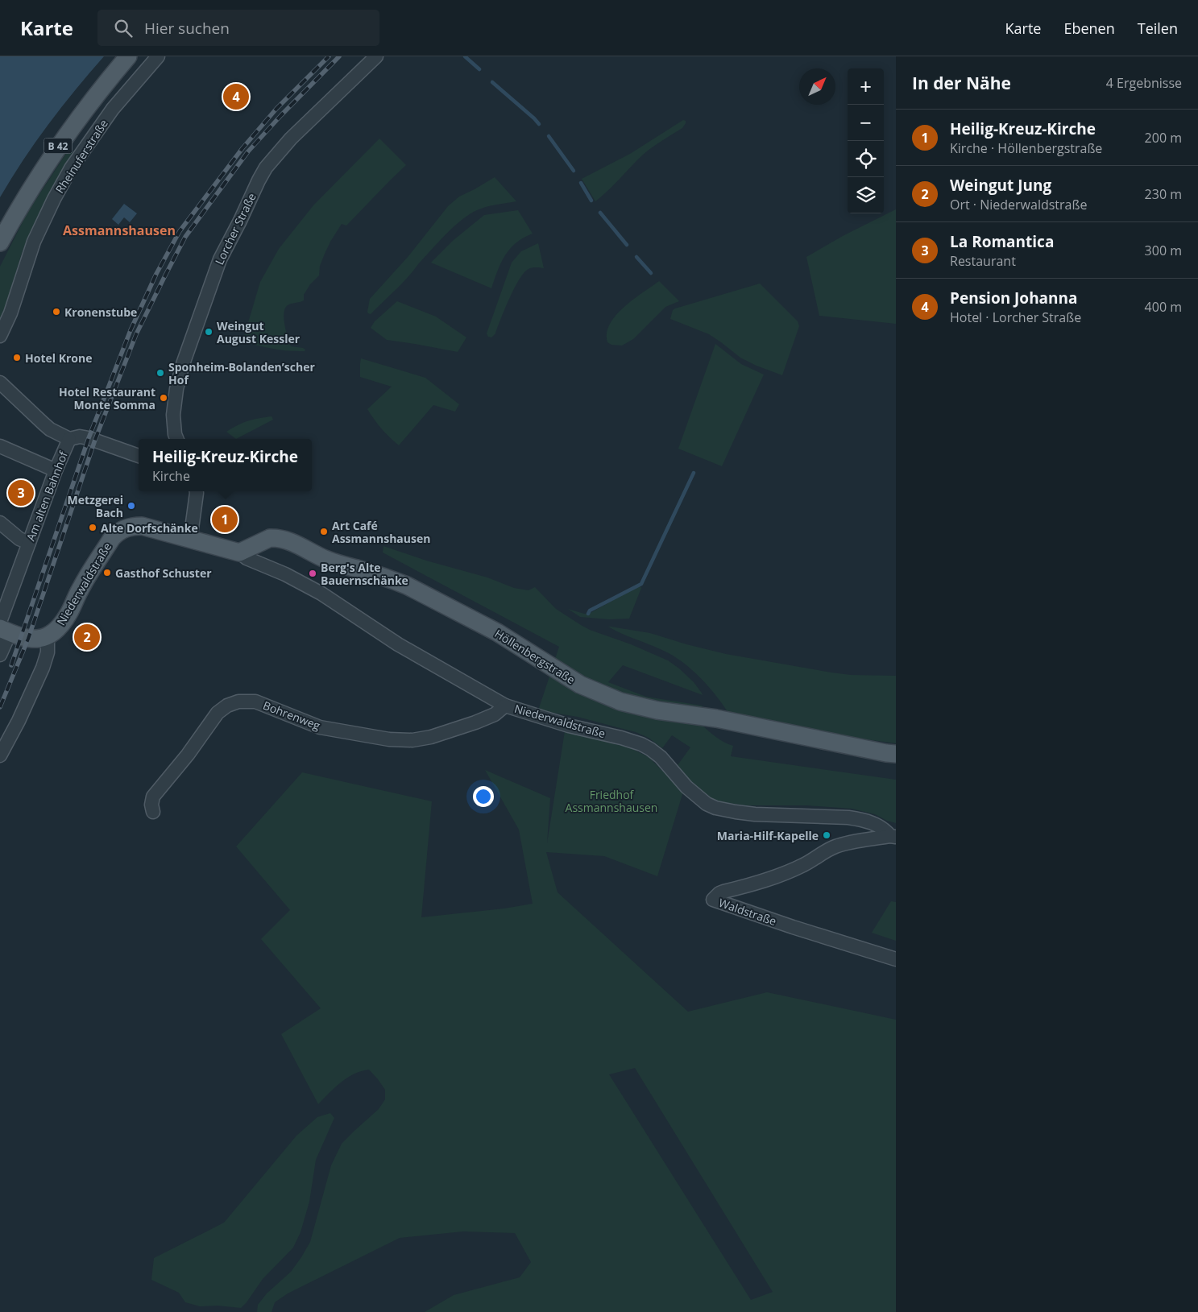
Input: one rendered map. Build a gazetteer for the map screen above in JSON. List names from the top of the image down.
{
  "streets": {
    "main road": ["B 42", "Niederwaldstraße", "Höllenbergstraße"],
    "street": [
      "Rheinuferstraße",
      "Lorcher Straße",
      "Am alten Bahnhof",
      "Bohrenweg",
      "Waldstraße"
    ]
  },
  "crossings": [
    ["Niederwaldstraße", "Höllenbergstraße"],
    ["Niederwaldstraße", "Bohrenweg"],
    ["Niederwaldstraße", "Waldstraße"]
  ],
  "districts": ["Assmannshausen"],
  "parks": ["Friedhof Assmannshausen"],
  "places": [
    "Kronenstube",
    "Weingut August Kessler",
    "Hotel Krone",
    "Sponheim-Bolanden’scher Hof",
    "Hotel Restaurant Monte Somma",
    "Metzgerei Bach",
    "Alte Dorfschänke",
    "Art Café Assmannshausen",
    "Gasthof Schuster",
    "Berg's Alte Bauernschänke",
    "Maria-Hilf-Kapelle"
  ],
  "north": "top right",
  "page": {
    "header": "Karte",
    "search": "Hier suchen",
    "nav": ["Karte", "Ebenen", "Teilen"],
    "heading": ["In der Nähe", "4 Ergebnisse"],
    "map_buttons": ["+", "−"],
    "pins": [
      "4",
      "3",
      "1",
      "2"
    ],
    "list": [
      {
        "mark": "1",
        "name": "Heilig-Kreuz-Kirche",
        "note": "Kirche · Höllenbergstraße",
        "value": "200 m"
      },
      {
        "mark": "2",
        "name": "Weingut Jung",
        "note": "Ort · Niederwaldstraße",
        "value": "230 m"
      },
      {
        "mark": "3",
        "name": "La Romantica",
        "note": "Restaurant",
        "value": "300 m"
      },
      {
        "mark": "4",
        "name": "Pension Johanna",
        "note": "Hotel · Lorcher Straße",
        "value": "400 m"
      }
    ],
    "popup": ["Heilig-Kreuz-Kirche", "Kirche"]
  }
}
